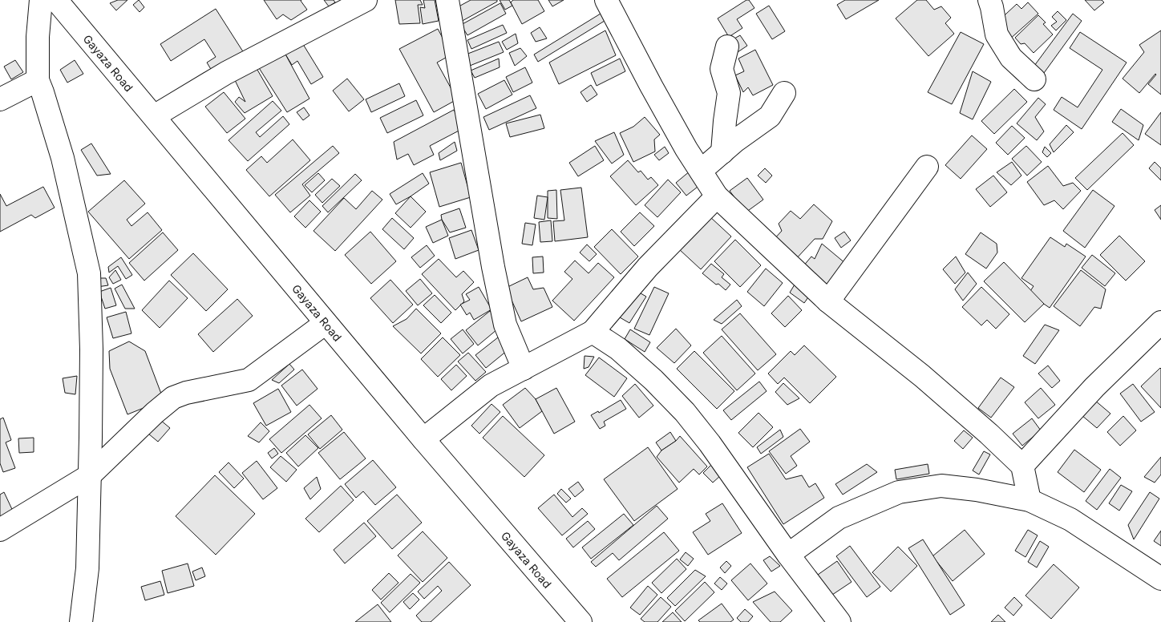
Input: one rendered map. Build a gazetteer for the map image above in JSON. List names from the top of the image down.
{
  "streets": {
    "street": ["Gayaza Road"]
  }
}
